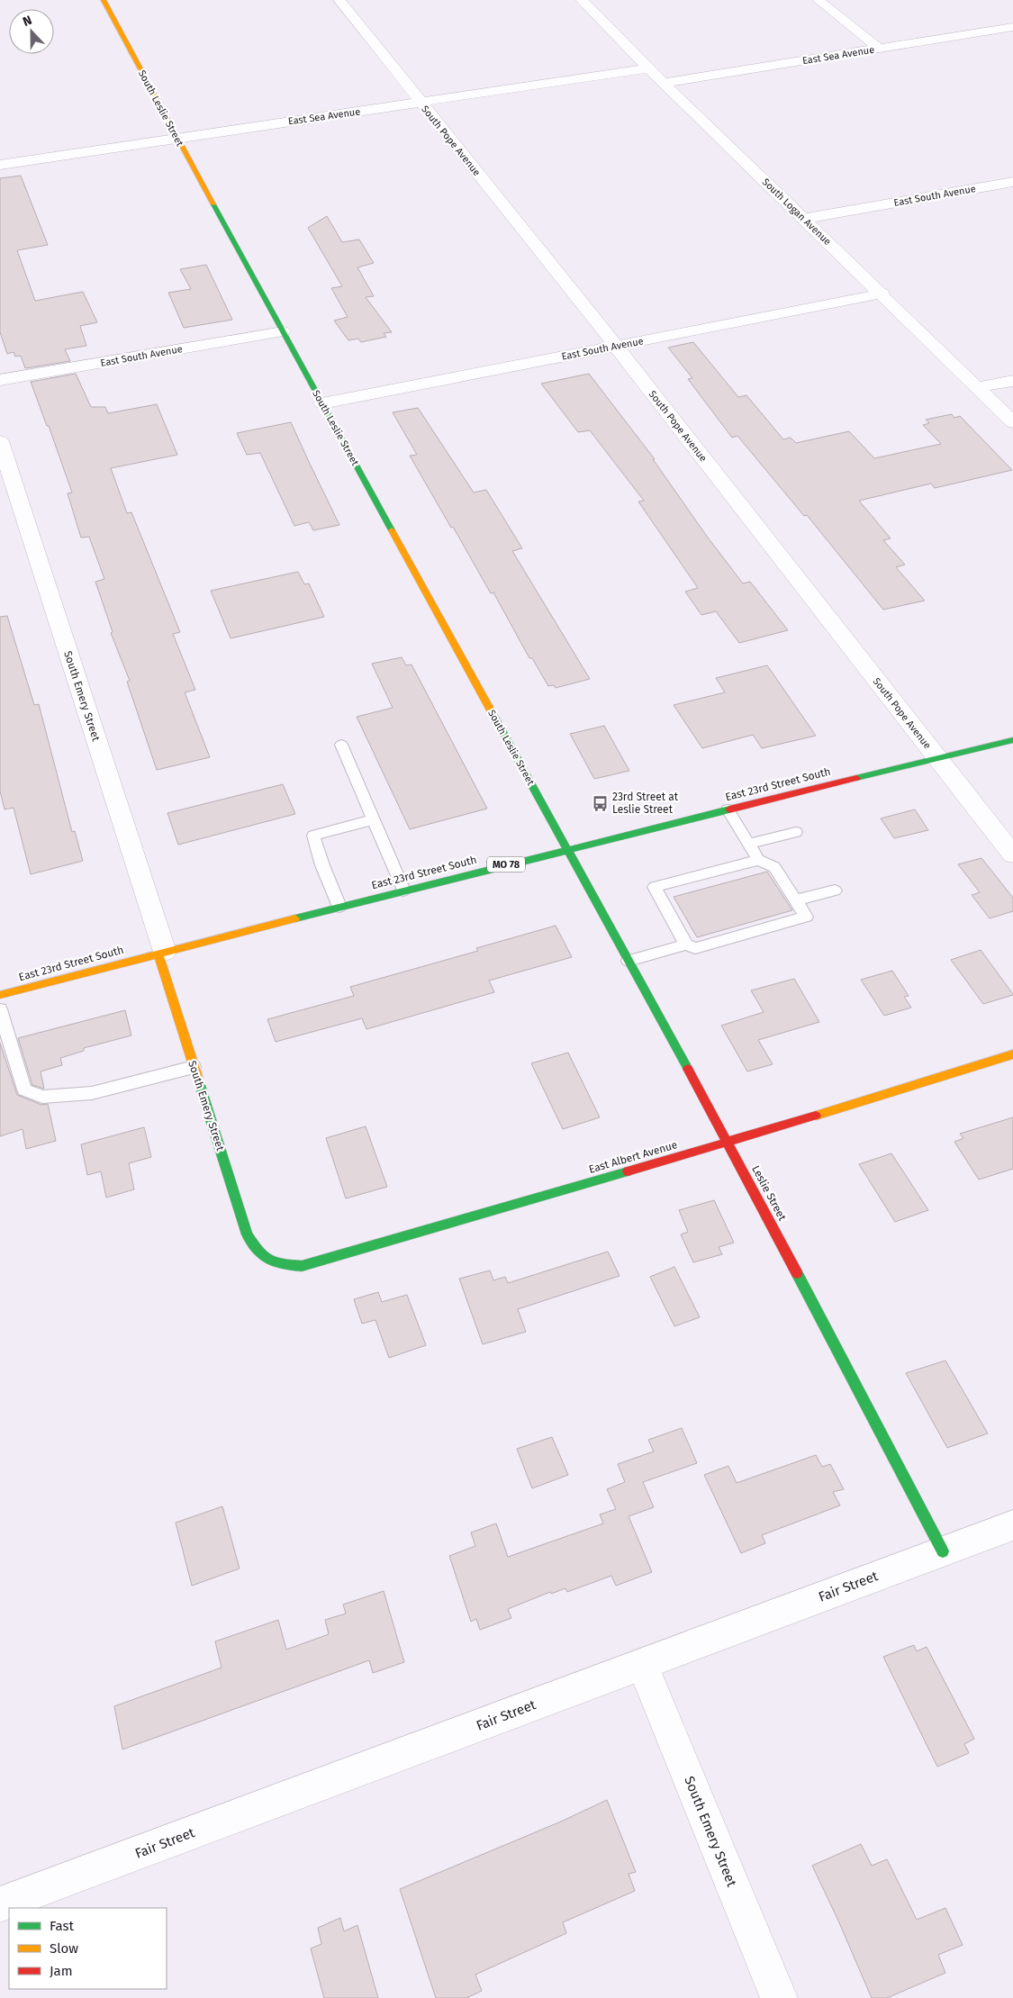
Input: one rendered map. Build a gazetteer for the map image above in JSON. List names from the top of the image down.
{
  "streets": {
    "street": [
      "East Sea Avenue",
      "South Leslie Street",
      "South Pope Avenue",
      "East South Avenue",
      "South Logan Avenue",
      "South Emery Street",
      "East 23rd Street South",
      "MO 78",
      "East Albert Avenue",
      "Leslie Street",
      "Fair Street"
    ]
  },
  "crossings": [
    ["East Sea Avenue", "South Leslie Street"],
    ["East Sea Avenue", "South Pope Avenue"],
    ["East Sea Avenue", "South Logan Avenue"],
    ["South Leslie Street", "East South Avenue"],
    ["South Leslie Street", "East 23rd Street South"],
    ["South Leslie Street", "Leslie Street"],
    ["South Pope Avenue", "East South Avenue"],
    ["South Pope Avenue", "East 23rd Street South"],
    ["East South Avenue", "South Logan Avenue"],
    ["South Emery Street", "East 23rd Street South"],
    ["South Emery Street", "East Albert Avenue"],
    ["South Emery Street", "Fair Street"],
    ["East 23rd Street South", "Leslie Street"],
    ["East Albert Avenue", "Leslie Street"],
    ["Leslie Street", "Fair Street"]
  ],
  "places": {
    "bus stop": ["23rd Street at Leslie Street"]
  },
  "legend": ["Fast", "Slow", "Jam"],
  "north": "top"
}
